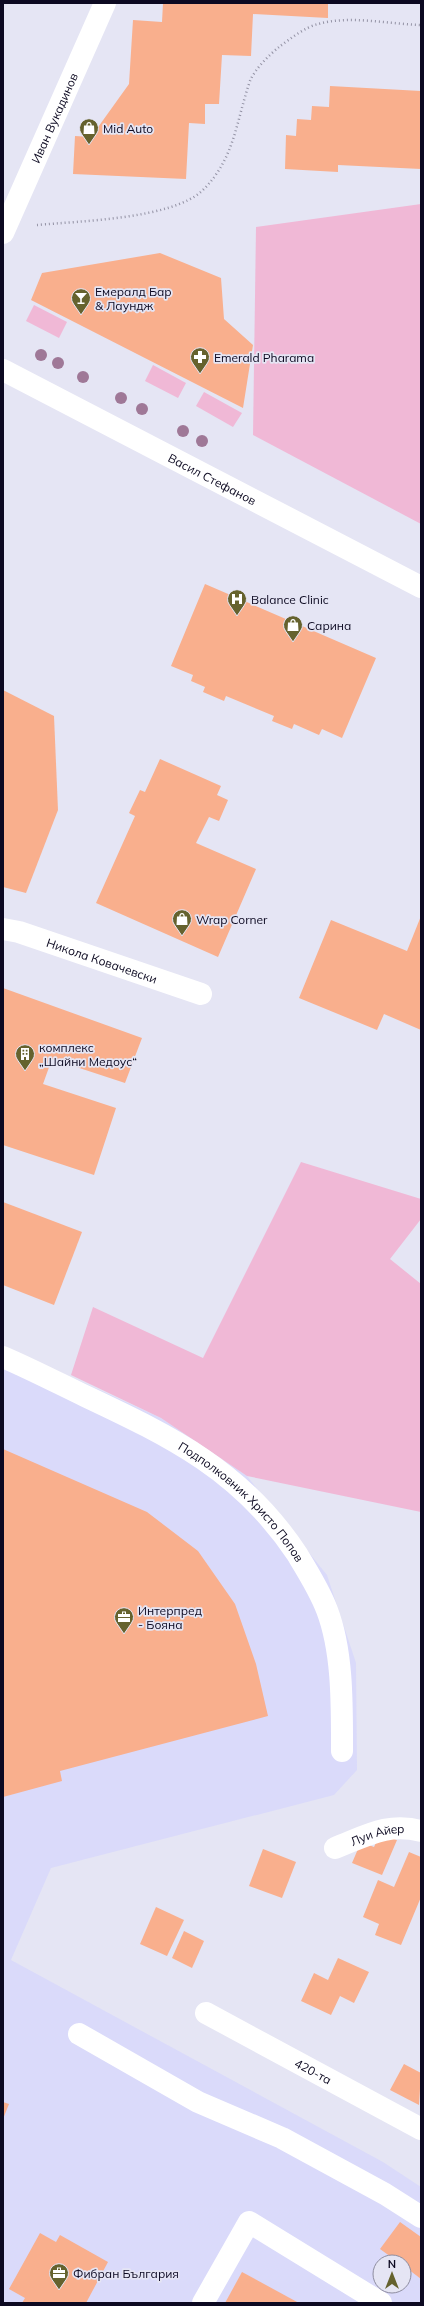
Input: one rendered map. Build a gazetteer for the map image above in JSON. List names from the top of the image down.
{
  "streets": {
    "street": [
      "Иван Вукадинов",
      "Васил Стефанов",
      "Никола Ковачевски",
      "Подполковник Христо Попов",
      "Луи Айер",
      "420-та"
    ]
  },
  "places": {
    "shop": ["Mid Auto", "Сарина", "Wrap Corner"],
    "bar": ["Емералд Бар & Лаундж"],
    "pharmacy": ["Emerald Pharama"],
    "hospital": ["Balance Clinic"],
    "building": ["комплекс „Шайни Медоус“"],
    "office": ["Интерпред - Бояна", "Фибран България"]
  },
  "north": "top"
}
